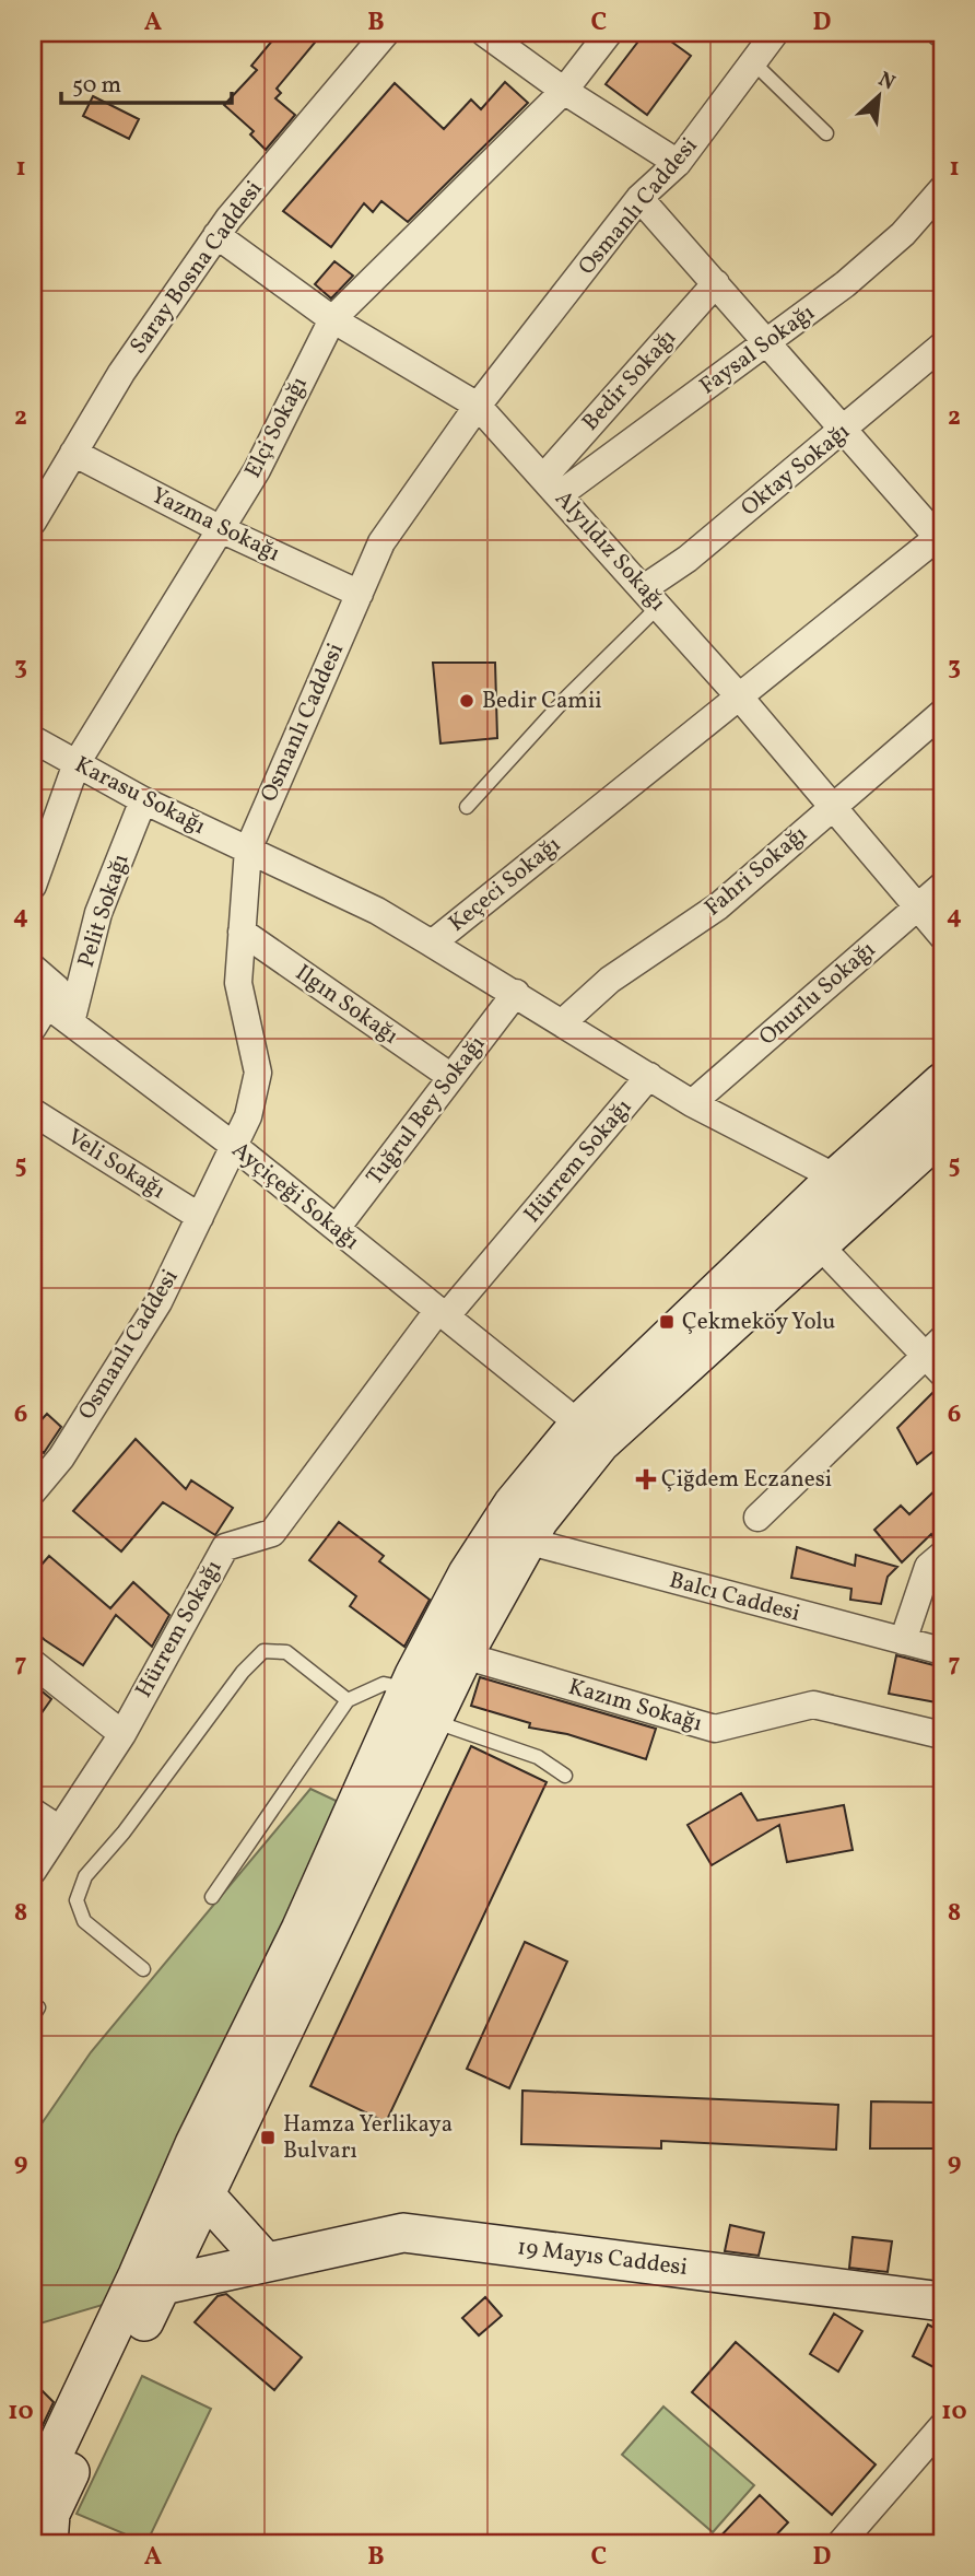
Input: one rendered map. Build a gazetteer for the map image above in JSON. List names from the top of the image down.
{
  "streets": {
    "main road": ["19 Mayıs Caddesi"],
    "street": [
      "Osmanlı Caddesi",
      "Saray Bosna Caddesi",
      "Faysal Sokağı",
      "Bedir Sokağı",
      "Elçi Sokağı",
      "Oktay Sokağı",
      "Yazma Sokağı",
      "Alyıldız Sokağı",
      "Karasu Sokağı",
      "Fahri Sokağı",
      "Keçeci Sokağı",
      "Pelit Sokağı",
      "Onurlu Sokağı",
      "Ilgın Sokağı",
      "Tuğrul Bey Sokağı",
      "Hürrem Sokağı",
      "Veli Sokağı",
      "Ayçiçeği Sokağı",
      "Balcı Caddesi",
      "Kazım Sokağı"
    ]
  },
  "crossings": [
    ["Osmanlı Caddesi", "Yazma Sokağı"],
    ["Osmanlı Caddesi", "Alyıldız Sokağı"],
    ["Osmanlı Caddesi", "Karasu Sokağı"],
    ["Osmanlı Caddesi", "Ilgın Sokağı"],
    ["Osmanlı Caddesi", "Veli Sokağı"],
    ["Osmanlı Caddesi", "Ayçiçeği Sokağı"],
    ["Saray Bosna Caddesi", "Yazma Sokağı"],
    ["Saray Bosna Caddesi", "Alyıldız Sokağı"],
    ["Faysal Sokağı", "Bedir Sokağı"],
    ["Faysal Sokağı", "Alyıldız Sokağı"],
    ["Bedir Sokağı", "Alyıldız Sokağı"],
    ["Elçi Sokağı", "Yazma Sokağı"],
    ["Elçi Sokağı", "Alyıldız Sokağı"],
    ["Elçi Sokağı", "Karasu Sokağı"],
    ["Oktay Sokağı", "Alyıldız Sokağı"],
    ["Alyıldız Sokağı", "Fahri Sokağı"],
    ["Alyıldız Sokağı", "Keçeci Sokağı"],
    ["Alyıldız Sokağı", "Onurlu Sokağı"],
    ["Karasu Sokağı", "Keçeci Sokağı"],
    ["Karasu Sokağı", "Pelit Sokağı"],
    ["Fahri Sokağı", "Keçeci Sokağı"],
    ["Keçeci Sokağı", "Onurlu Sokağı"],
    ["Keçeci Sokağı", "Tuğrul Bey Sokağı"],
    ["Keçeci Sokağı", "Hürrem Sokağı"],
    ["Pelit Sokağı", "Ayçiçeği Sokağı"],
    ["Ilgın Sokağı", "Tuğrul Bey Sokağı"],
    ["Tuğrul Bey Sokağı", "Ayçiçeği Sokağı"],
    ["Hürrem Sokağı", "Ayçiçeği Sokağı"]
  ],
  "places": {
    "other": ["Bedir Camii"],
    "transit": ["Çekmeköy Yolu", "Hamza Yerlikaya Bulvarı"],
    "health": ["Çiğdem Eczanesi"]
  },
  "scale_bar": "50 m",
  "north": "top right",
  "grid": {
    "columns": [
      "A",
      "B",
      "C",
      "D"
    ],
    "rows": [
      "1",
      "2",
      "3",
      "4",
      "5",
      "6",
      "7",
      "8",
      "9",
      "10"
    ]
  }
}
